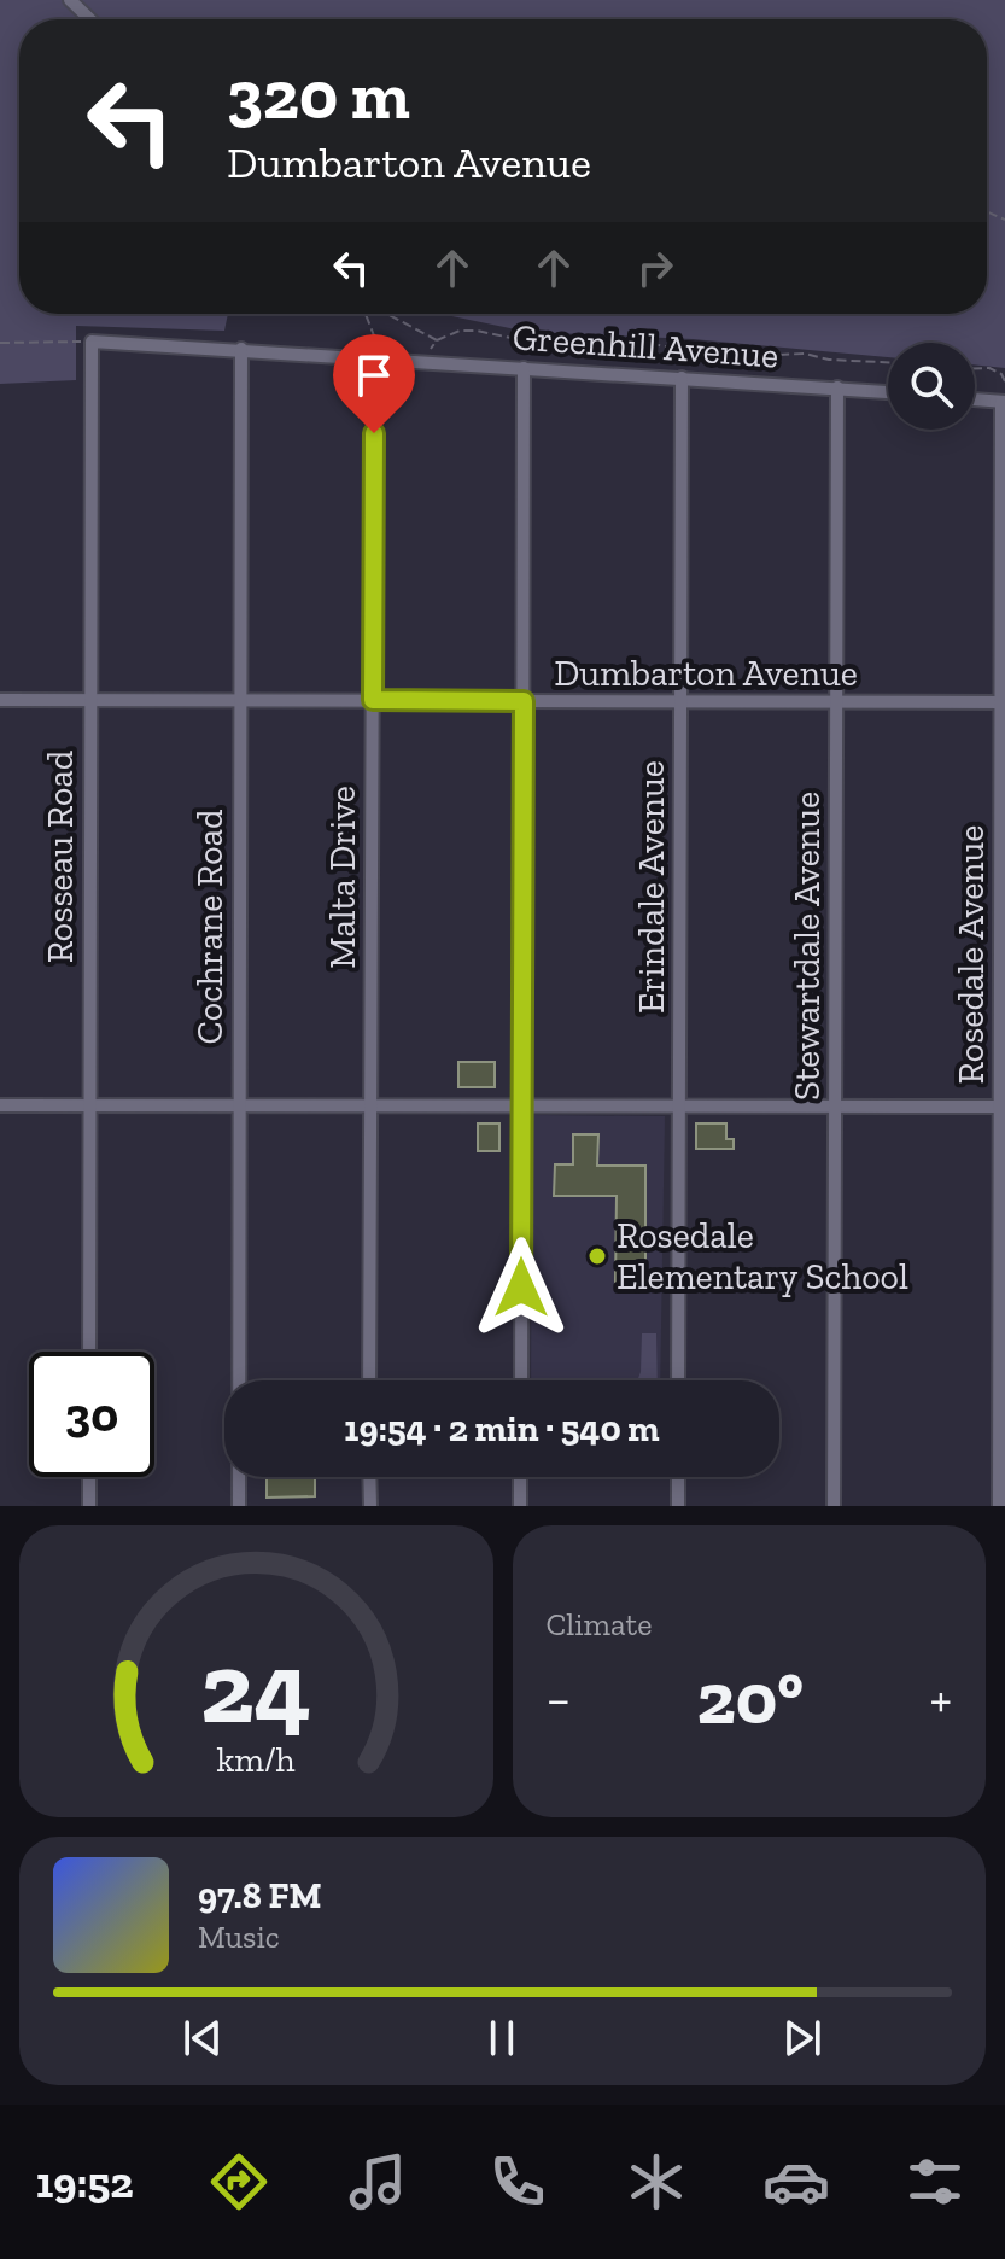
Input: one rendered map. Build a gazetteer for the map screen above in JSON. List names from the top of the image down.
{
  "streets": {
    "street": [
      "Greenhill Avenue",
      "Dumbarton Avenue",
      "Rosseau Road",
      "Malta Drive",
      "Erindale Avenue",
      "Cochrane Road",
      "Stewartdale Avenue",
      "Rosedale Avenue"
    ]
  },
  "crossings": [
    ["Greenhill Avenue", "Rosseau Road"],
    ["Greenhill Avenue", "Malta Drive"],
    ["Greenhill Avenue", "Erindale Avenue"],
    ["Greenhill Avenue", "Cochrane Road"],
    ["Greenhill Avenue", "Stewartdale Avenue"],
    ["Dumbarton Avenue", "Rosseau Road"],
    ["Dumbarton Avenue", "Malta Drive"],
    ["Dumbarton Avenue", "Erindale Avenue"],
    ["Dumbarton Avenue", "Cochrane Road"],
    ["Dumbarton Avenue", "Stewartdale Avenue"],
    ["Dumbarton Avenue", "Rosedale Avenue"]
  ],
  "places": ["Rosedale Elementary School"],
  "page": {
    "turn": ["320 m", "Dumbarton Avenue"],
    "limit": "30",
    "trip": "19:54 · 2 min · 540 m",
    "tile": "Climate",
    "heat": ["−", "20°", "+"],
    "song": ["97.8 FM", "Music"],
    "tabs": "19:52",
    "gauge": ["24", "km/h"]
  }
}
